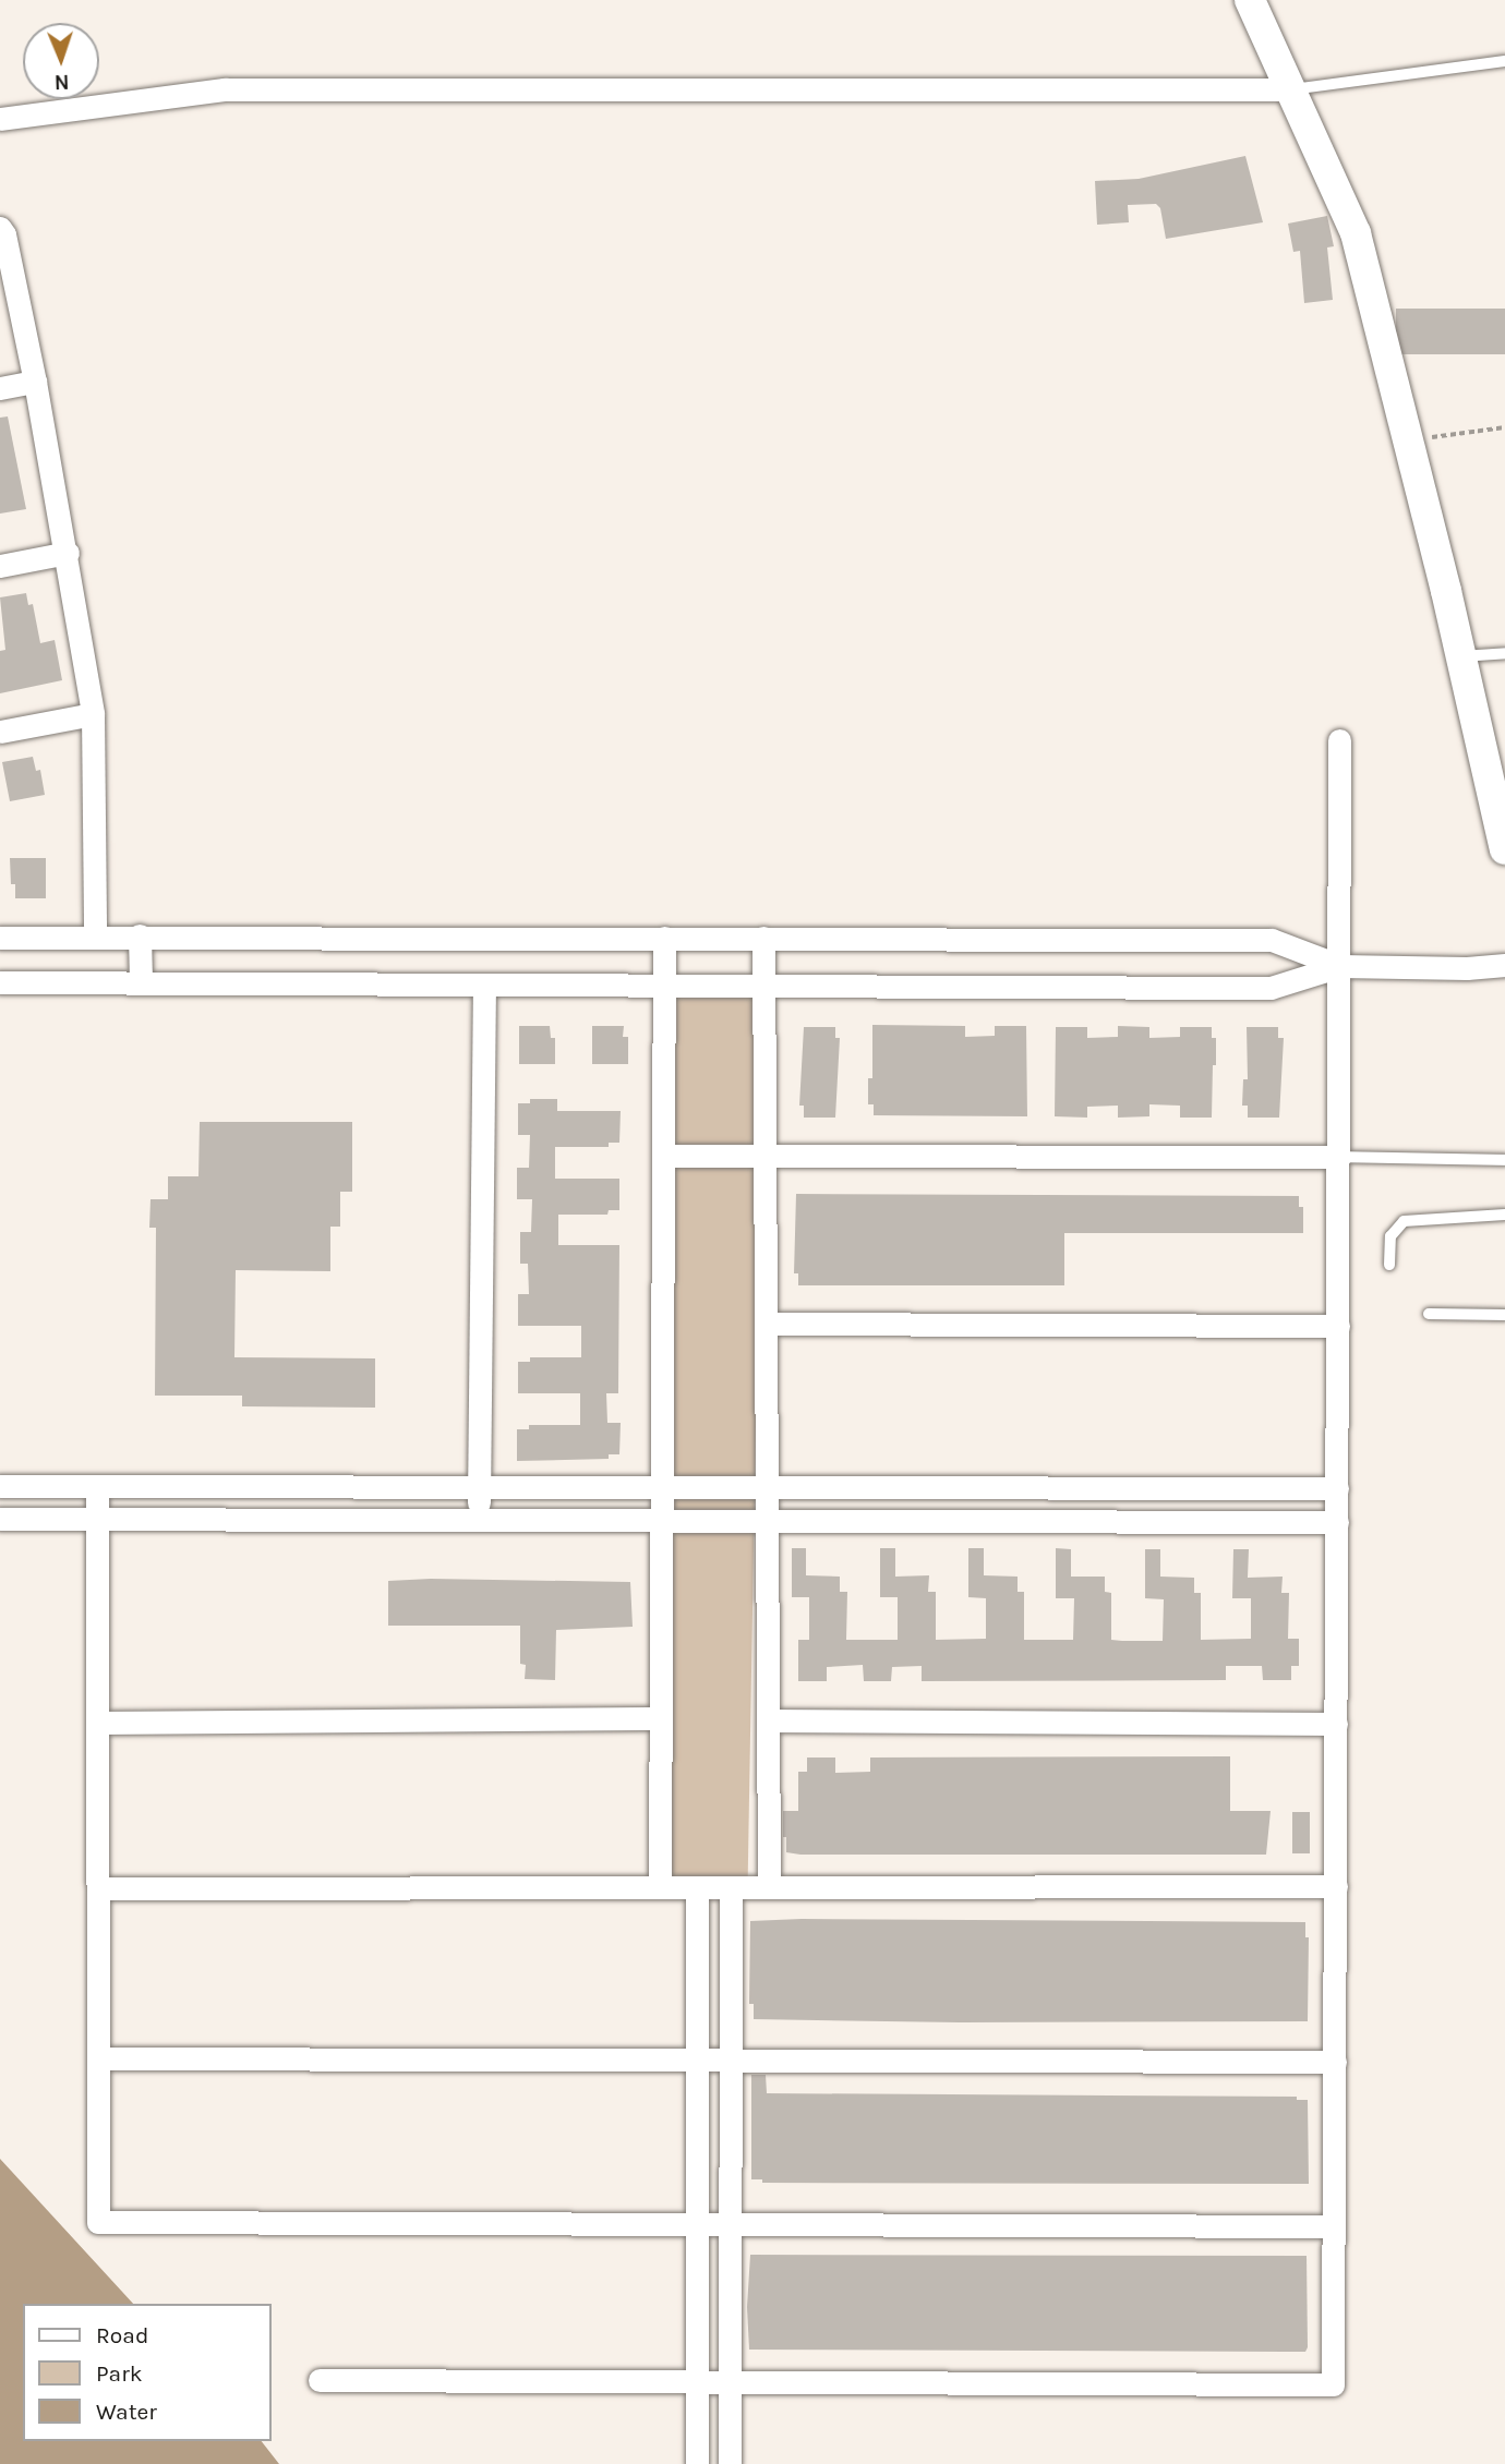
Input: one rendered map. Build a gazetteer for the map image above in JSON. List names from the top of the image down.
{
  "legend": ["Road", "Park", "Water"],
  "north": "bottom"
}
